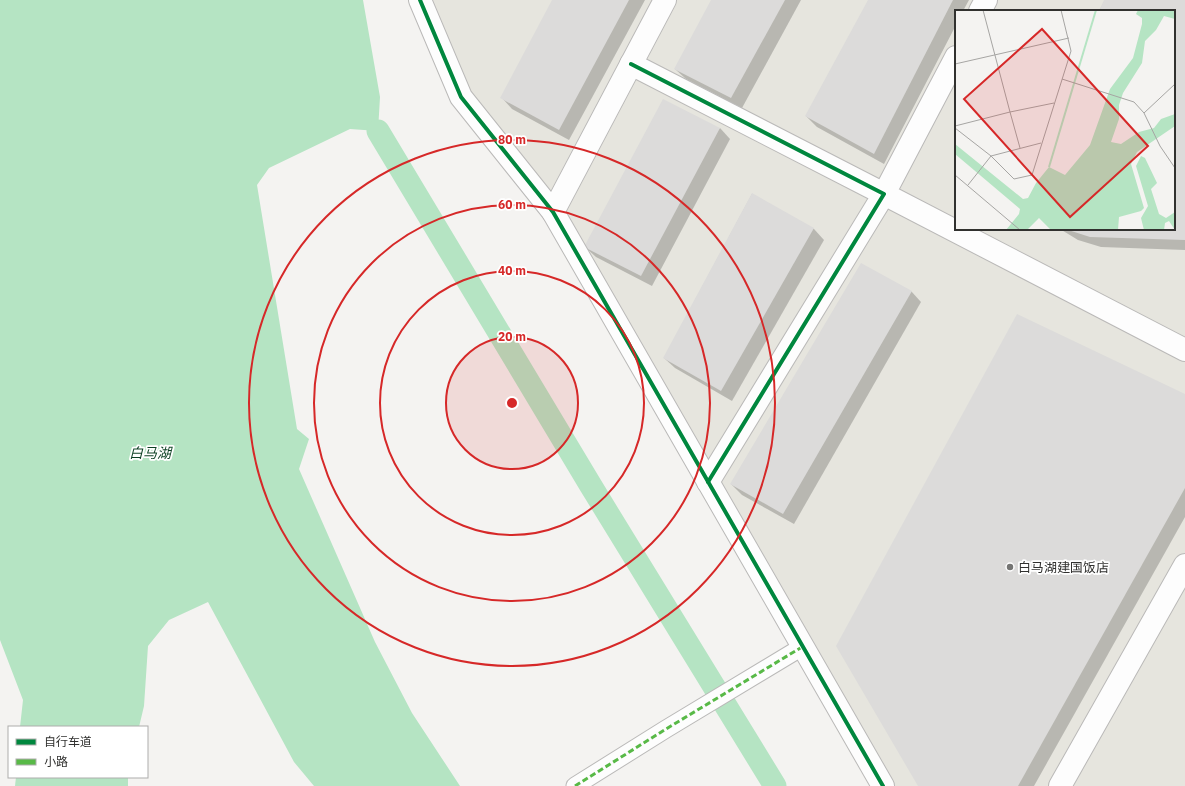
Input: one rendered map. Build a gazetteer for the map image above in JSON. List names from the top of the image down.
{
  "water": ["白马湖"],
  "places": ["白马湖建国饭店"],
  "legend": ["自行车道", "小路"],
  "rings": [
    "80 m",
    "60 m",
    "40 m",
    "20 m"
  ]
}
